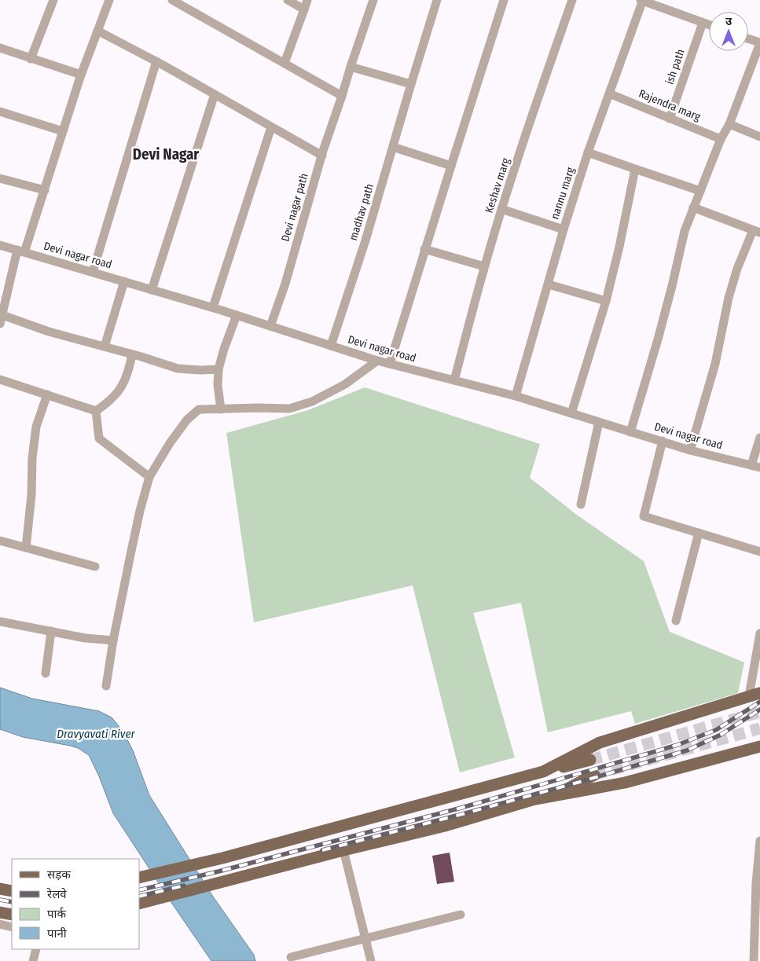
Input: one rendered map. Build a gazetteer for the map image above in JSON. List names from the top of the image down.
{
  "streets": {
    "street": [
      "ish path",
      "Rajendra marg",
      "Keshav marg",
      "nannu marg",
      "Devi nagar path",
      "madhav path",
      "Devi nagar road"
    ]
  },
  "crossings": [
    ["ish path", "Rajendra marg"],
    ["Rajendra marg", "nannu marg"],
    ["Keshav marg", "Devi nagar road"],
    ["nannu marg", "Devi nagar road"],
    ["Devi nagar path", "Devi nagar road"],
    ["madhav path", "Devi nagar road"]
  ],
  "districts": ["Devi Nagar"],
  "water": ["Dravyavati River"],
  "legend": [
    "सड़क",
    "रेलवे",
    "पार्क",
    "पानी"
  ],
  "north": "top"
}
